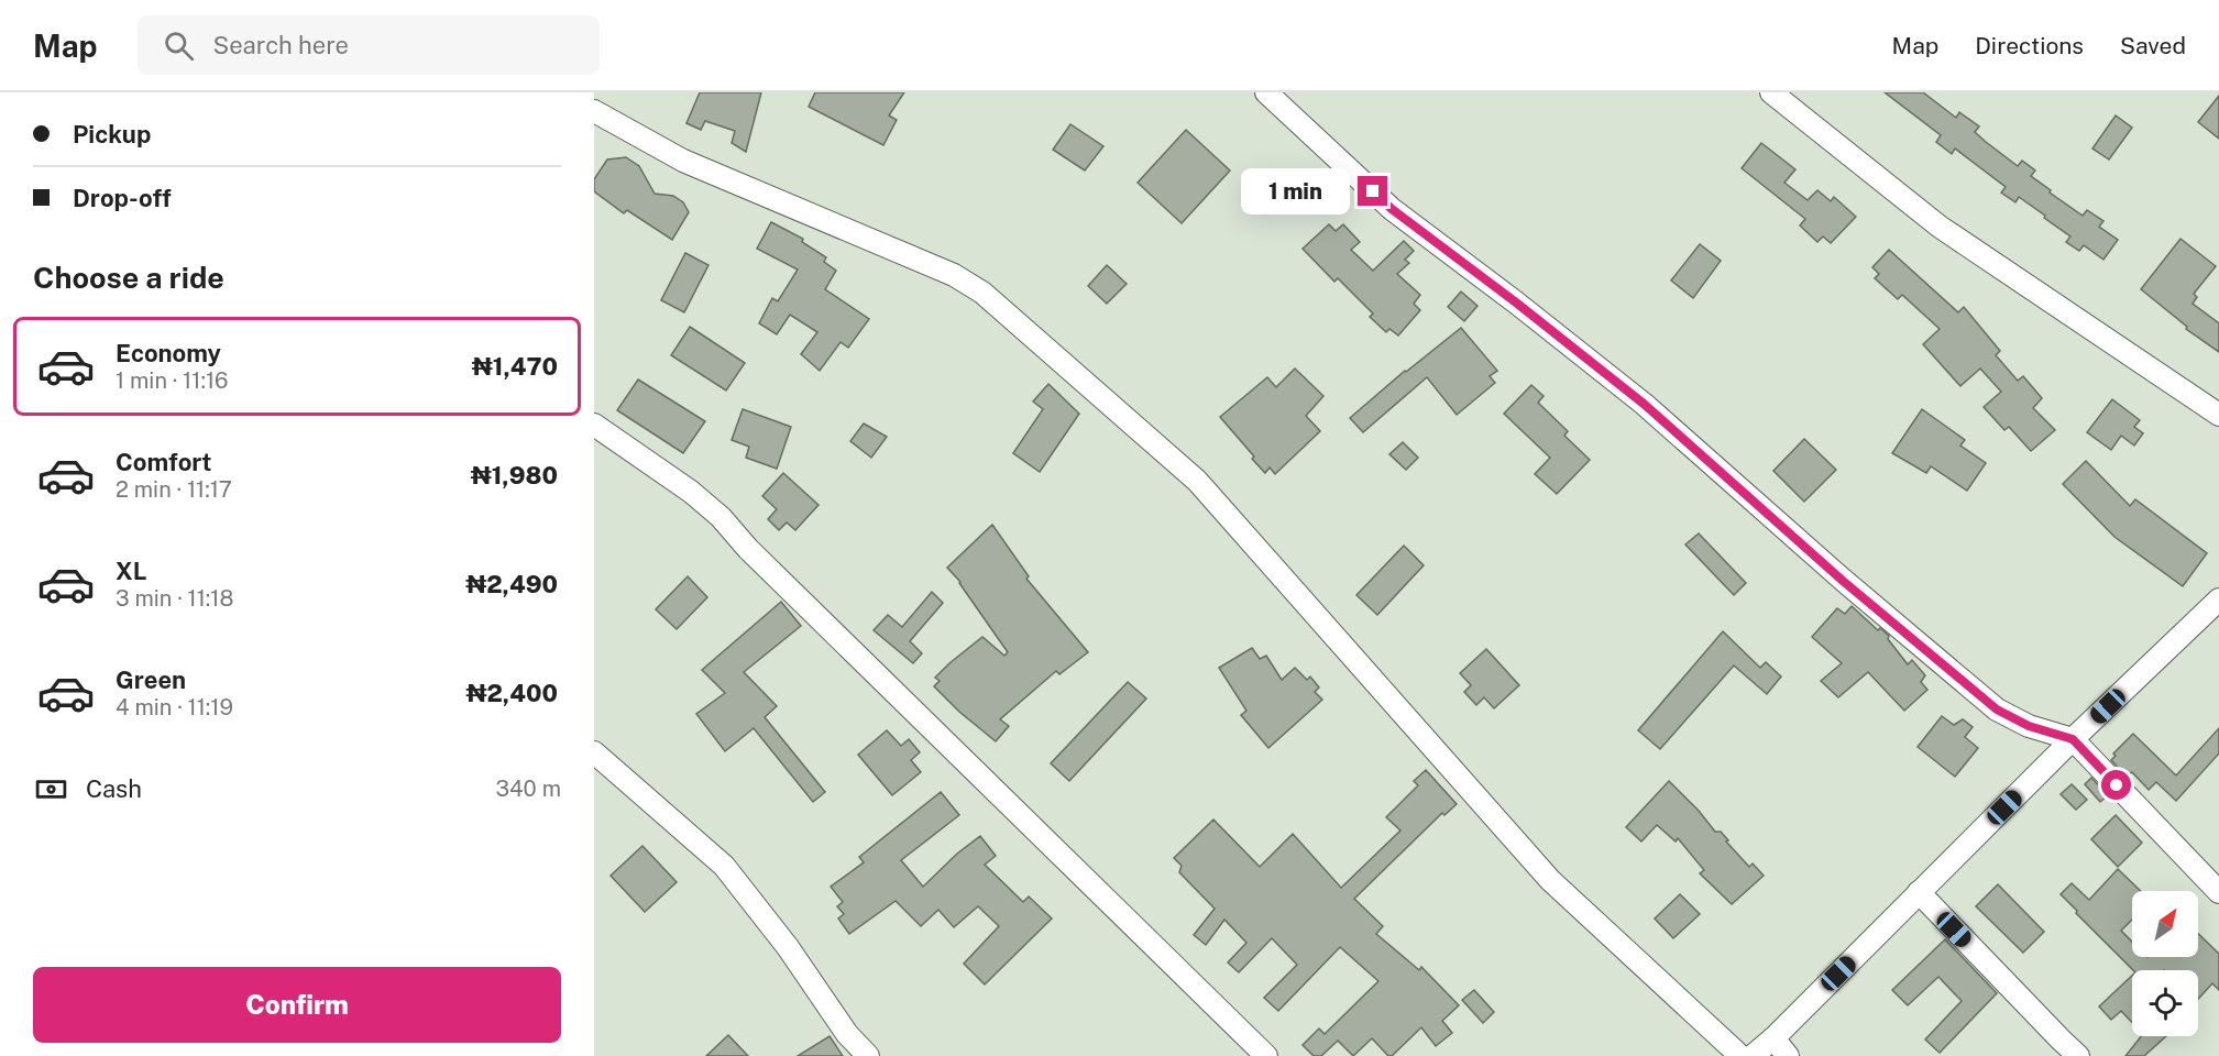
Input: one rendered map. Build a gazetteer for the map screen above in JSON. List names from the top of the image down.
{
  "north": "top right",
  "page": {
    "header": "Map",
    "search": "Search here",
    "nav": ["Map", "Directions", "Saved"],
    "banner": ["Pickup", "Drop-off"],
    "bubble": "1 min",
    "heading": "Choose a ride",
    "list": [
      {
        "name": "Economy",
        "note": "1 min · 11:16",
        "value": "₦1,470"
      },
      {
        "name": "Comfort",
        "note": "2 min · 11:17",
        "value": "₦1,980"
      },
      {
        "name": "XL",
        "note": "3 min · 11:18",
        "value": "₦2,490"
      },
      {
        "name": "Green",
        "note": "4 min · 11:19",
        "value": "₦2,400"
      }
    ],
    "pay": ["Cash", "340 m"],
    "buttons": "Confirm"
  }
}
